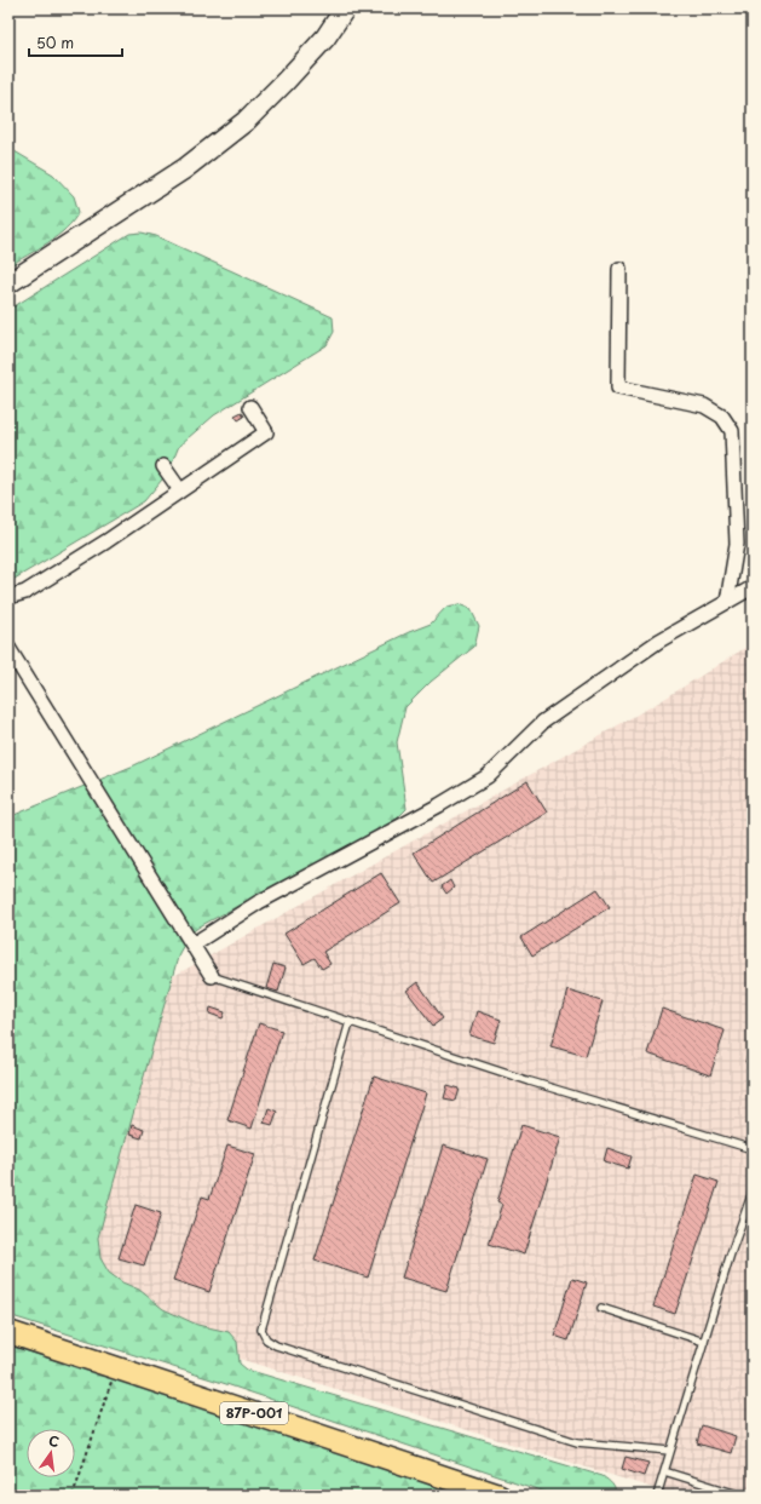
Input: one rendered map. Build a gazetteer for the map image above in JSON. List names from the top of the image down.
{
  "streets": {
    "main road": ["87Р-001"]
  },
  "scale_bar": "50 m",
  "north": "top"
}
